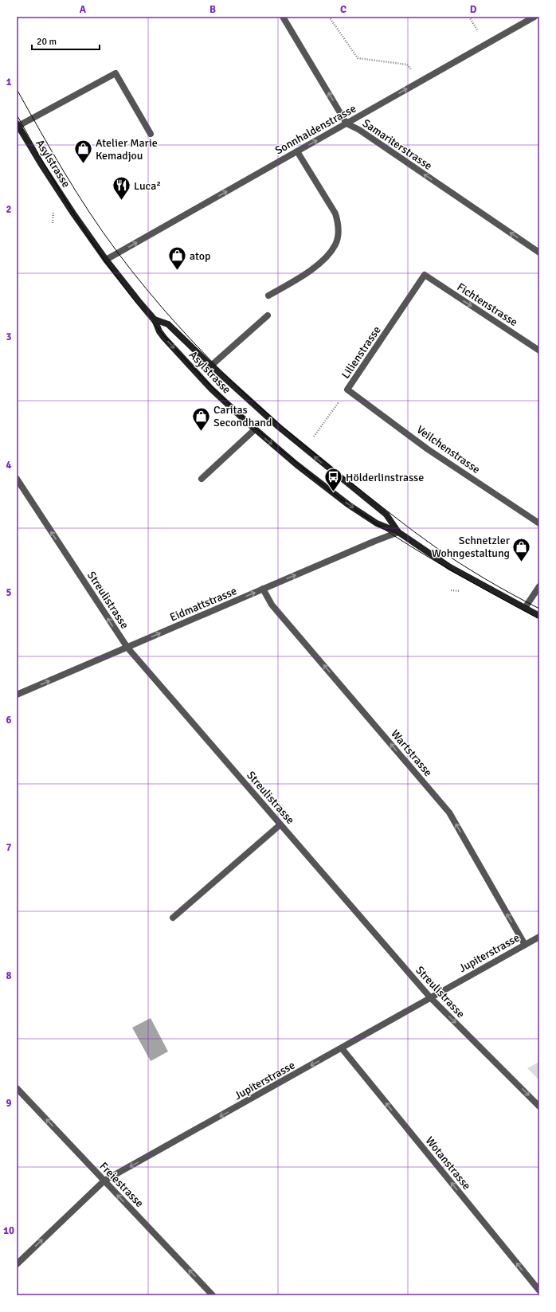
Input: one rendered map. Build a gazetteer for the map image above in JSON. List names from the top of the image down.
{
  "streets": {
    "main road": ["Asylstrasse"],
    "street": [
      "Sonnhaldenstrasse",
      "Samariterstrasse",
      "Fichtenstrasse",
      "Lilienstrasse",
      "Veilchenstrasse",
      "Streulistrasse",
      "Eidmattstrasse",
      "Wartstrasse",
      "Jupiterstrasse",
      "Wotanstrasse",
      "Freiestrasse"
    ]
  },
  "crossings": [
    ["Sonnhaldenstrasse", "Samariterstrasse"],
    ["Sonnhaldenstrasse", "Asylstrasse"],
    ["Asylstrasse", "Eidmattstrasse"],
    ["Fichtenstrasse", "Lilienstrasse"],
    ["Lilienstrasse", "Veilchenstrasse"],
    ["Streulistrasse", "Eidmattstrasse"],
    ["Streulistrasse", "Jupiterstrasse"],
    ["Eidmattstrasse", "Wartstrasse"],
    ["Wartstrasse", "Jupiterstrasse"],
    ["Jupiterstrasse", "Wotanstrasse"],
    ["Jupiterstrasse", "Freiestrasse"]
  ],
  "one_way": [
    "Sonnhaldenstrasse",
    "Samariterstrasse",
    "Fichtenstrasse",
    "Eidmattstrasse",
    "Wartstrasse",
    "Wotanstrasse",
    "Freiestrasse"
  ],
  "places": {
    "shop": [
      "Atelier Marie Kemadjou",
      "atop",
      "Caritas Secondhand",
      "Schnetzler Wohngestaltung"
    ],
    "restaurant": ["Luca²"],
    "bus stop": ["Hölderlinstrasse"]
  },
  "scale_bar": "20 m",
  "grid": {
    "columns": [
      "A",
      "B",
      "C",
      "D"
    ],
    "rows": [
      "1",
      "2",
      "3",
      "4",
      "5",
      "6",
      "7",
      "8",
      "9",
      "10"
    ]
  }
}
